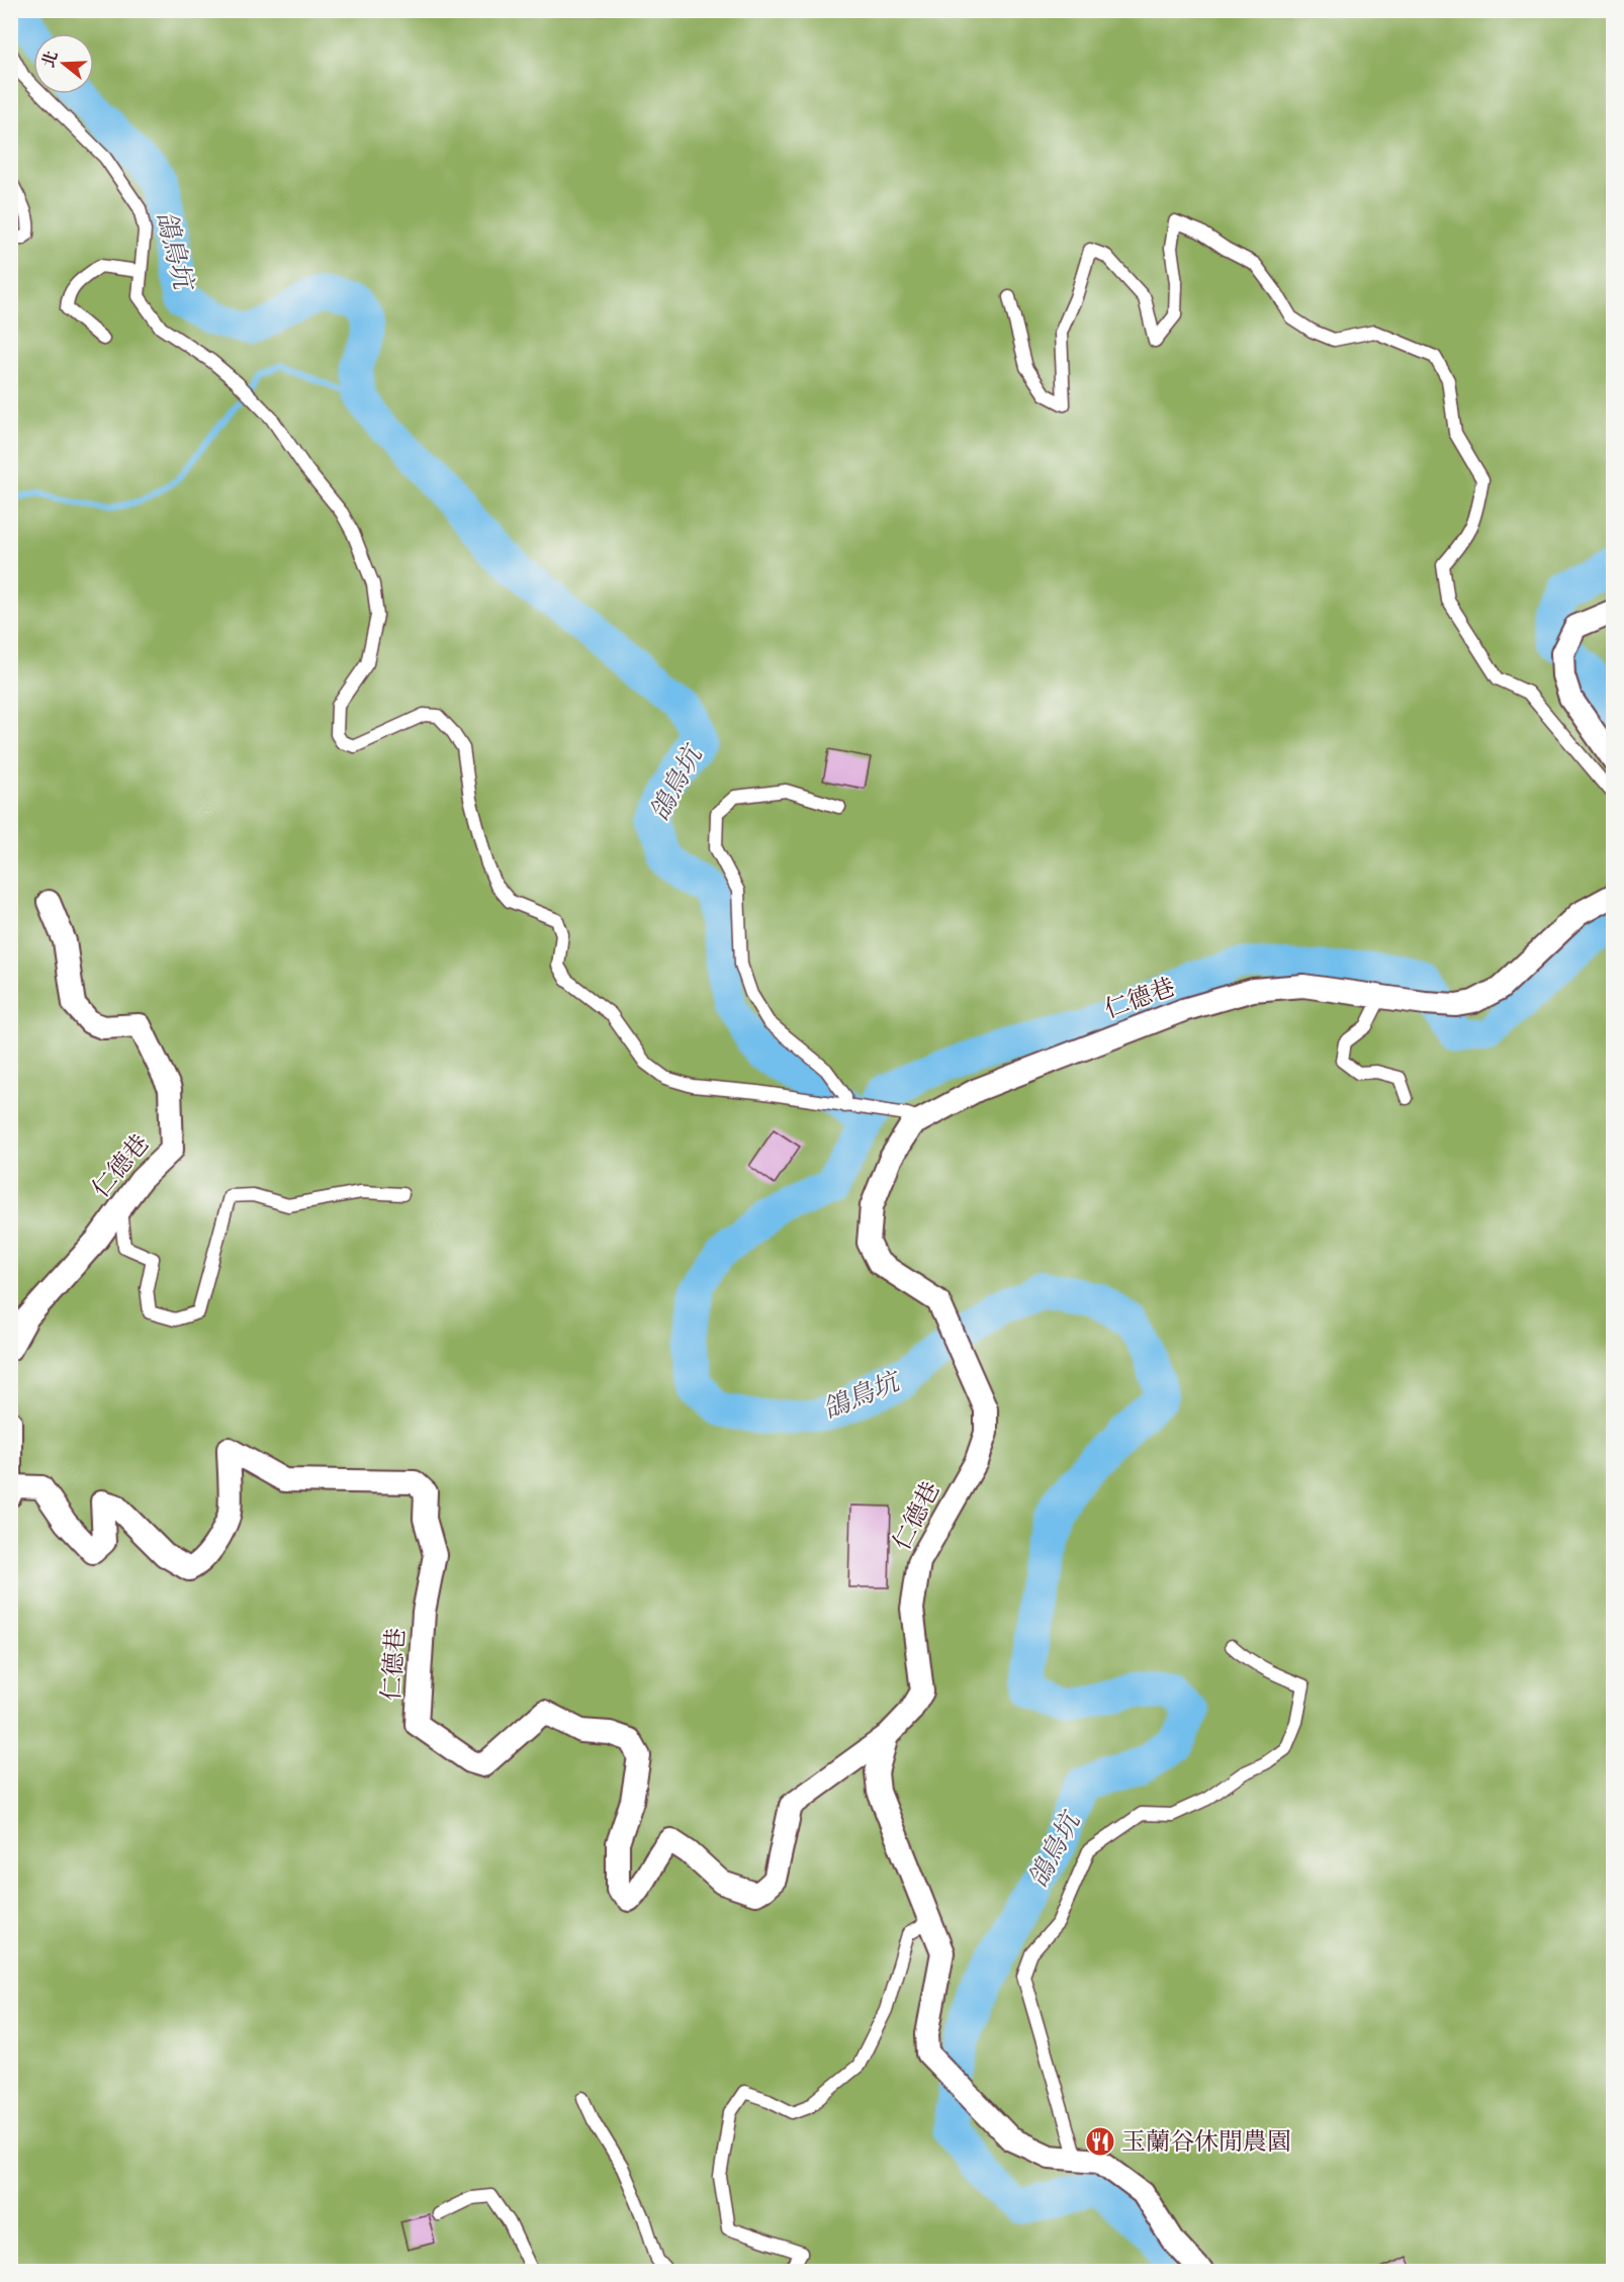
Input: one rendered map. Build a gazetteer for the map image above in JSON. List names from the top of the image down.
{
  "streets": {
    "street": ["仁德巷"]
  },
  "water": ["鴿鳥坑"],
  "places": {
    "restaurant": ["玉蘭谷休閒農園"]
  },
  "north": "left"
}
